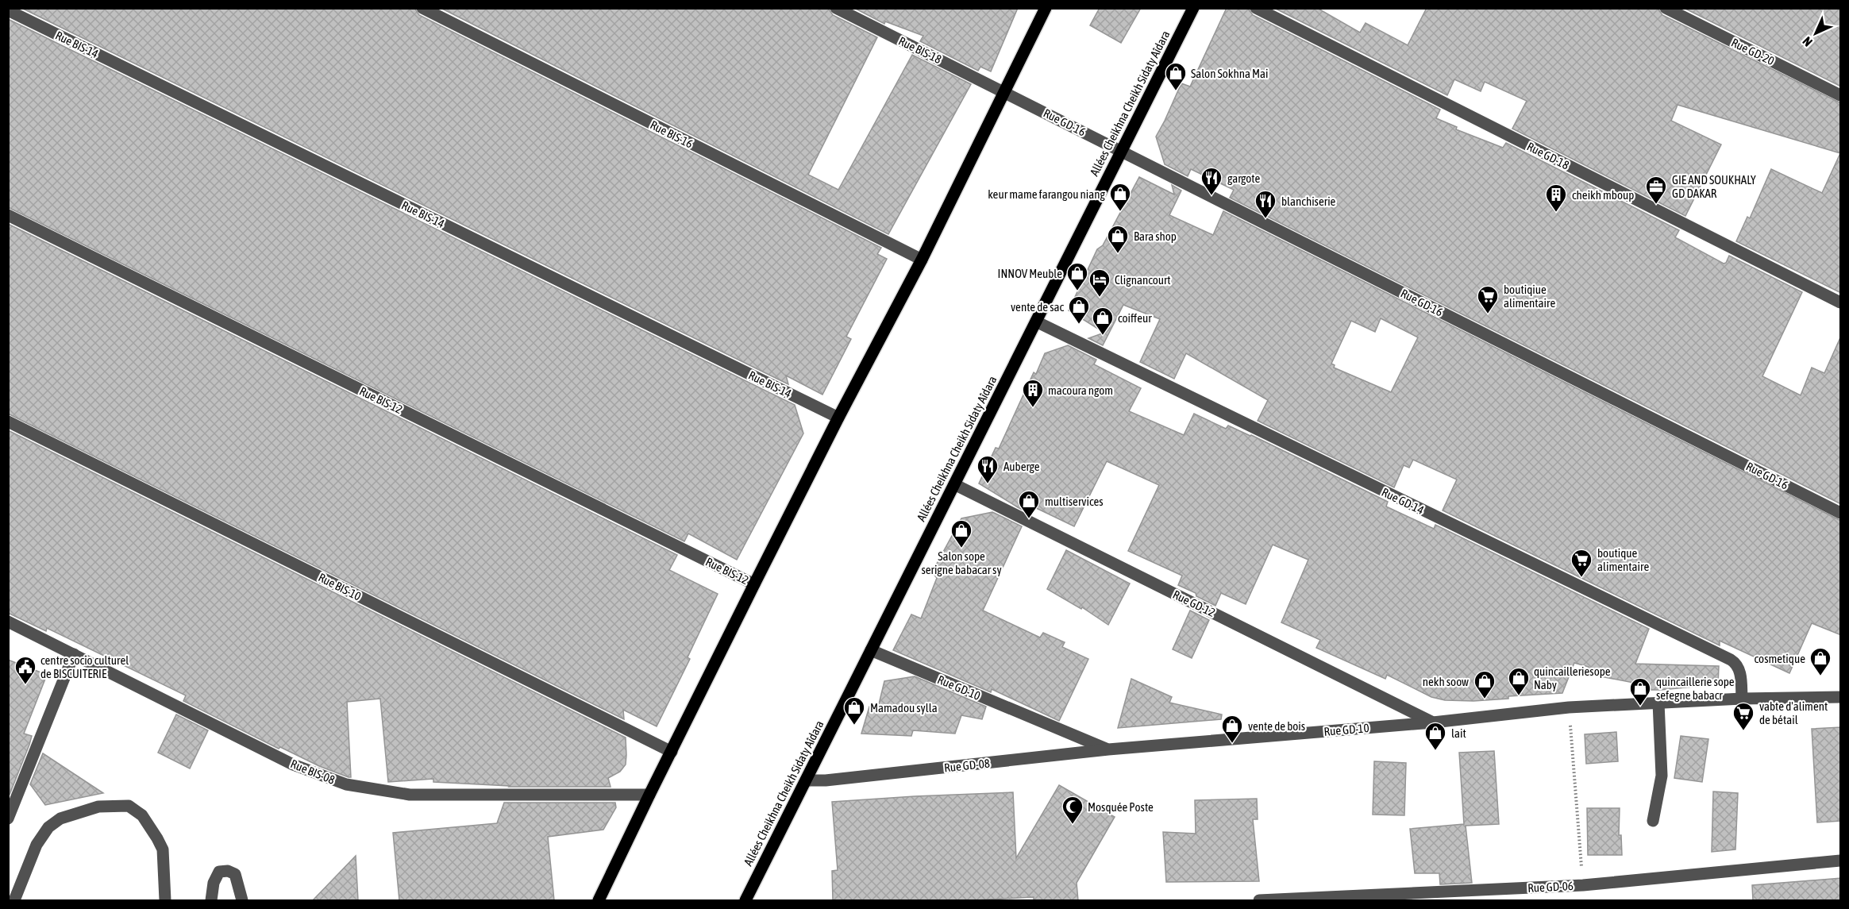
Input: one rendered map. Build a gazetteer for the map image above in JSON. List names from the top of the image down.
{
  "streets": {
    "main road": ["Allées Cheikhna Cheikh Sidaty Aîdara"],
    "street": [
      "Rue BIS-14",
      "Rue BIS-18",
      "Rue GD-20",
      "Rue GD-16",
      "Rue BIS-16",
      "Rue GD-18",
      "Rue BIS-12",
      "Rue GD-14",
      "Rue BIS-10",
      "Rue GD-12",
      "Rue GD-10",
      "Rue GD-08",
      "Rue BIS-08",
      "Rue GD-06"
    ]
  },
  "crossings": [
    ["Rue BIS-18", "Rue GD-16"],
    ["Allées Cheikhna Cheikh Sidaty Aîdara", "Rue GD-16"],
    ["Allées Cheikhna Cheikh Sidaty Aîdara", "Rue GD-14"],
    ["Allées Cheikhna Cheikh Sidaty Aîdara", "Rue GD-12"],
    ["Allées Cheikhna Cheikh Sidaty Aîdara", "Rue GD-10"],
    ["Allées Cheikhna Cheikh Sidaty Aîdara", "Rue GD-08"],
    ["Rue GD-14", "Rue GD-10"],
    ["Rue GD-12", "Rue GD-10"],
    ["Rue GD-10", "Rue GD-08"]
  ],
  "places": {
    "shop": [
      "Salon Sokhna Mai",
      "keur mame farangou niang",
      "Bara shop",
      "INNOV Meuble",
      "vente de sac",
      "coiffeur",
      "multiservices",
      "Salon sope serigne babacar sy",
      "cosmetique",
      "quincailleriesope Naby",
      "nekh soow",
      "quincaillerie sope sefegne babacr",
      "Mamadou sylla",
      "vente de bois",
      "lait"
    ],
    "restaurant": ["gargote", "blanchiserie", "Auberge"],
    "office": ["GIE AND SOUKHALY GD DAKAR"],
    "building": ["cheikh mboup", "macoura ngom"],
    "hotel": ["Clignancourt"],
    "supermarket": ["boutiqiue alimentaire", "boutique alimentaire", "vabte d'aliment de bétail"],
    "public building": ["centre socio culturel de BISCUITERIE"],
    "mosque": ["Mosquée Poste"]
  },
  "north": "bottom left"
}
